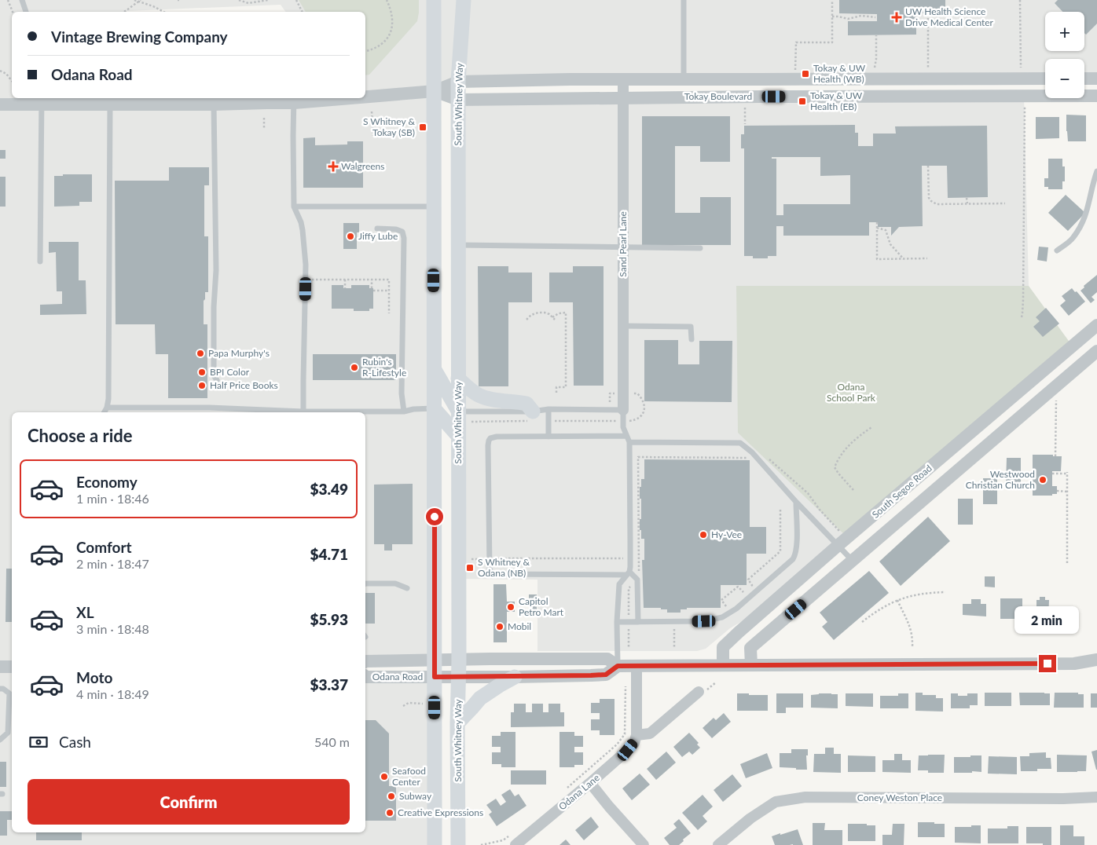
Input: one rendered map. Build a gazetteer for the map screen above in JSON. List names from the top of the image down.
{
  "streets": {
    "main road": ["South Whitney Way"],
    "street": [
      "Tokay Boulevard",
      "Sand Pearl Lane",
      "South Segoe Road",
      "Odana Road",
      "Odana Lane",
      "Coney Weston Place"
    ]
  },
  "crossings": [
    ["Tokay Boulevard", "South Whitney Way"],
    ["Tokay Boulevard", "Sand Pearl Lane"],
    ["South Whitney Way", "Odana Road"],
    ["South Segoe Road", "Odana Road"]
  ],
  "parks": ["Odana School Park"],
  "places": {
    "health": ["UW Health Science Drive Medical Center", "Walgreens"],
    "transit": [
      "Tokay & UW Health (WB)",
      "Tokay & UW Health (EB)",
      "S Whitney & Tokay (SB)",
      "S Whitney & Odana (NB)"
    ],
    "other": [
      "Jiffy Lube",
      "Papa Murphy's",
      "Rubin's R-Lifestyle",
      "BPI Color",
      "Half Price Books",
      "Westwood Christian Church",
      "Hy-Vee",
      "Capitol Petro Mart",
      "Mobil",
      "Seafood Center",
      "Subway",
      "Creative Expressions"
    ]
  },
  "page": {
    "map_buttons": ["+", "−"],
    "banner": ["Vintage Brewing Company", "Odana Road"],
    "heading": "Choose a ride",
    "list": [
      {
        "name": "Economy",
        "note": "1 min · 18:46",
        "value": "$3.49"
      },
      {
        "name": "Comfort",
        "note": "2 min · 18:47",
        "value": "$4.71"
      },
      {
        "name": "XL",
        "note": "3 min · 18:48",
        "value": "$5.93"
      },
      {
        "name": "Moto",
        "note": "4 min · 18:49",
        "value": "$3.37"
      }
    ],
    "bubble": "2 min",
    "pay": ["Cash", "540 m"],
    "buttons": "Confirm"
  }
}
